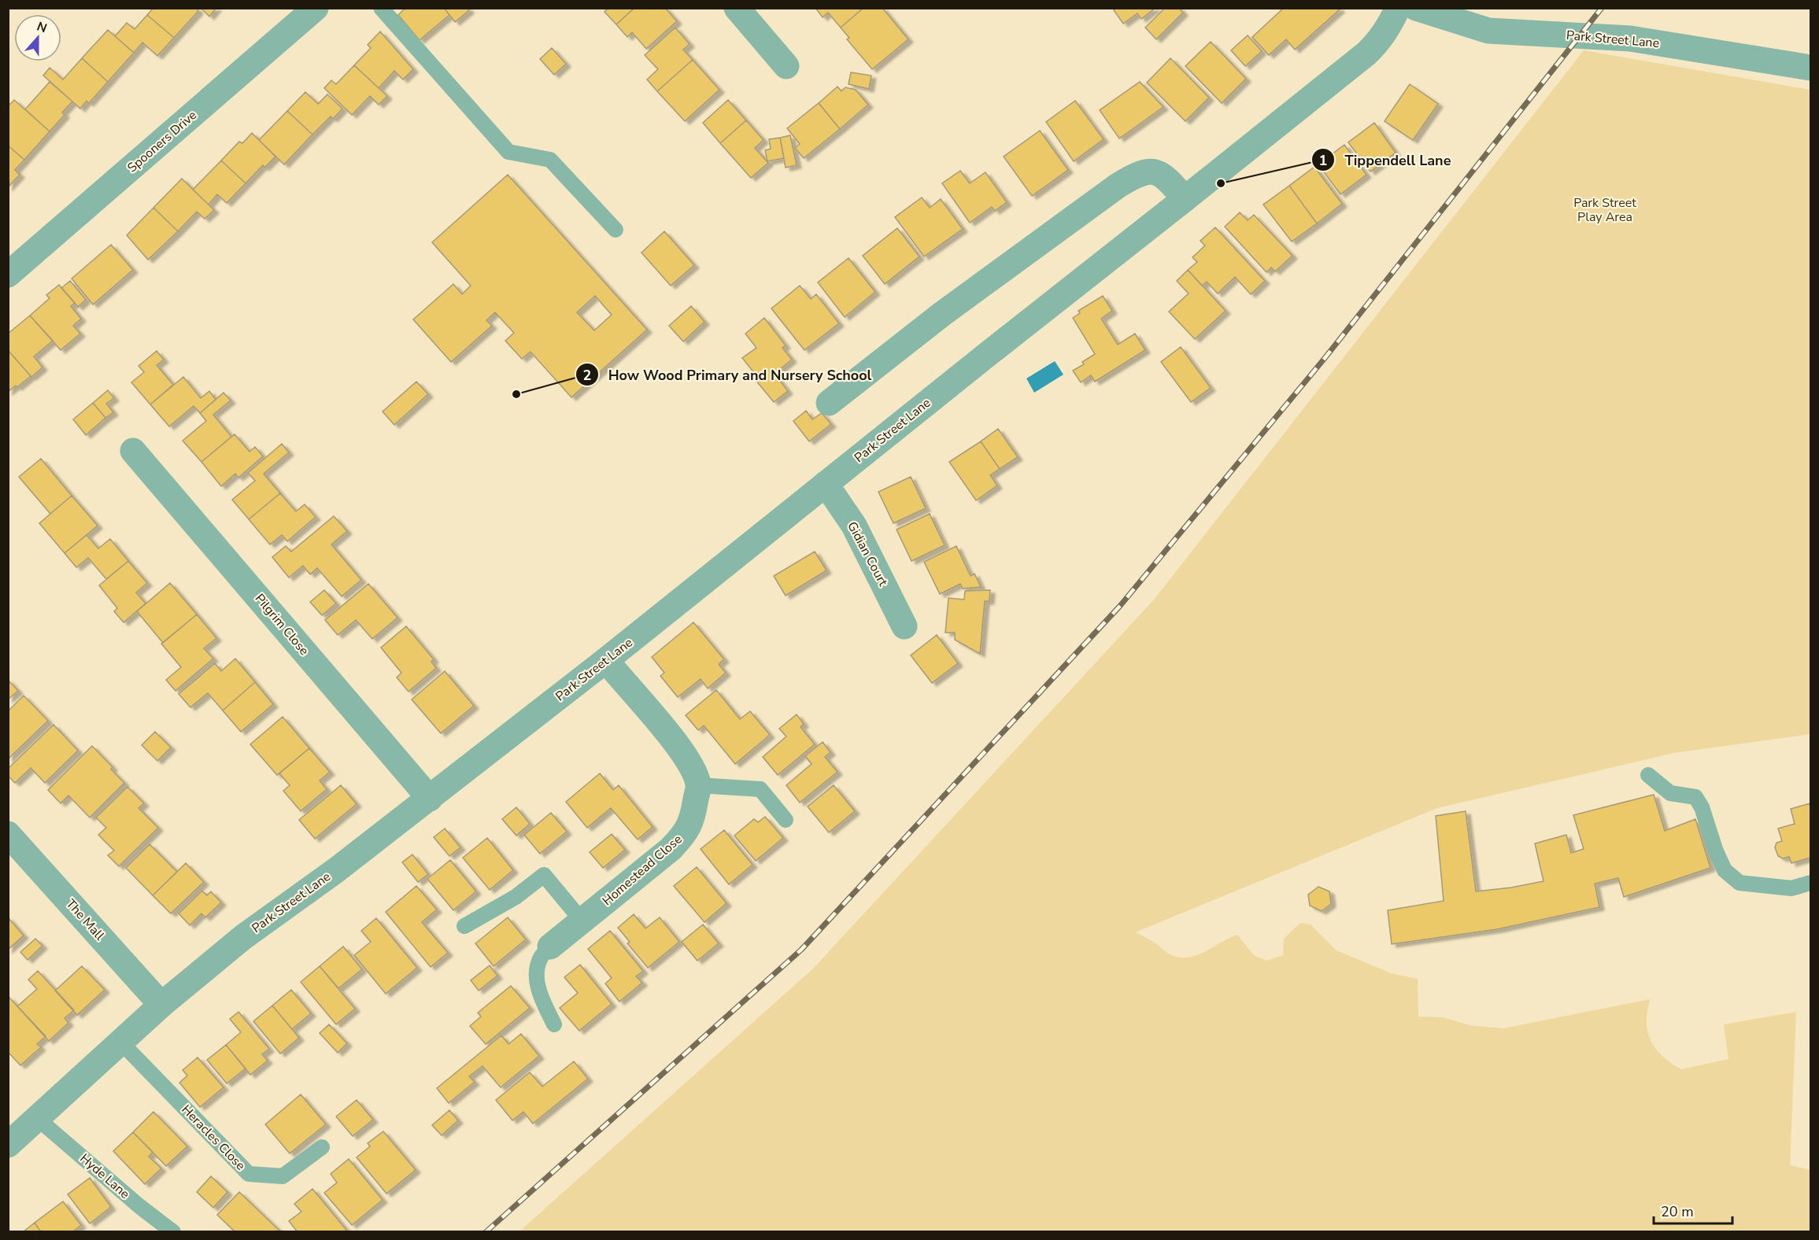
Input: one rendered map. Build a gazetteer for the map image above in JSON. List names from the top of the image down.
{
  "streets": {
    "street": [
      "Park Street Lane",
      "Spooners Drive",
      "Gidian Court",
      "Pilgrim Close",
      "Homestead Close",
      "The Mall"
    ],
    "lane": ["Heracles Close", "Hyde Lane"]
  },
  "crossings": [
    ["Park Street Lane", "Gidian Court"],
    ["Park Street Lane", "Pilgrim Close"],
    ["Park Street Lane", "The Mall"],
    ["Park Street Lane", "Heracles Close"],
    ["Park Street Lane", "Hyde Lane"]
  ],
  "parks": ["Park Street Play Area"],
  "places": ["Tippendell Lane", "How Wood Primary and Nursery School"],
  "scale_bar": "20 m",
  "north": "top"
}
